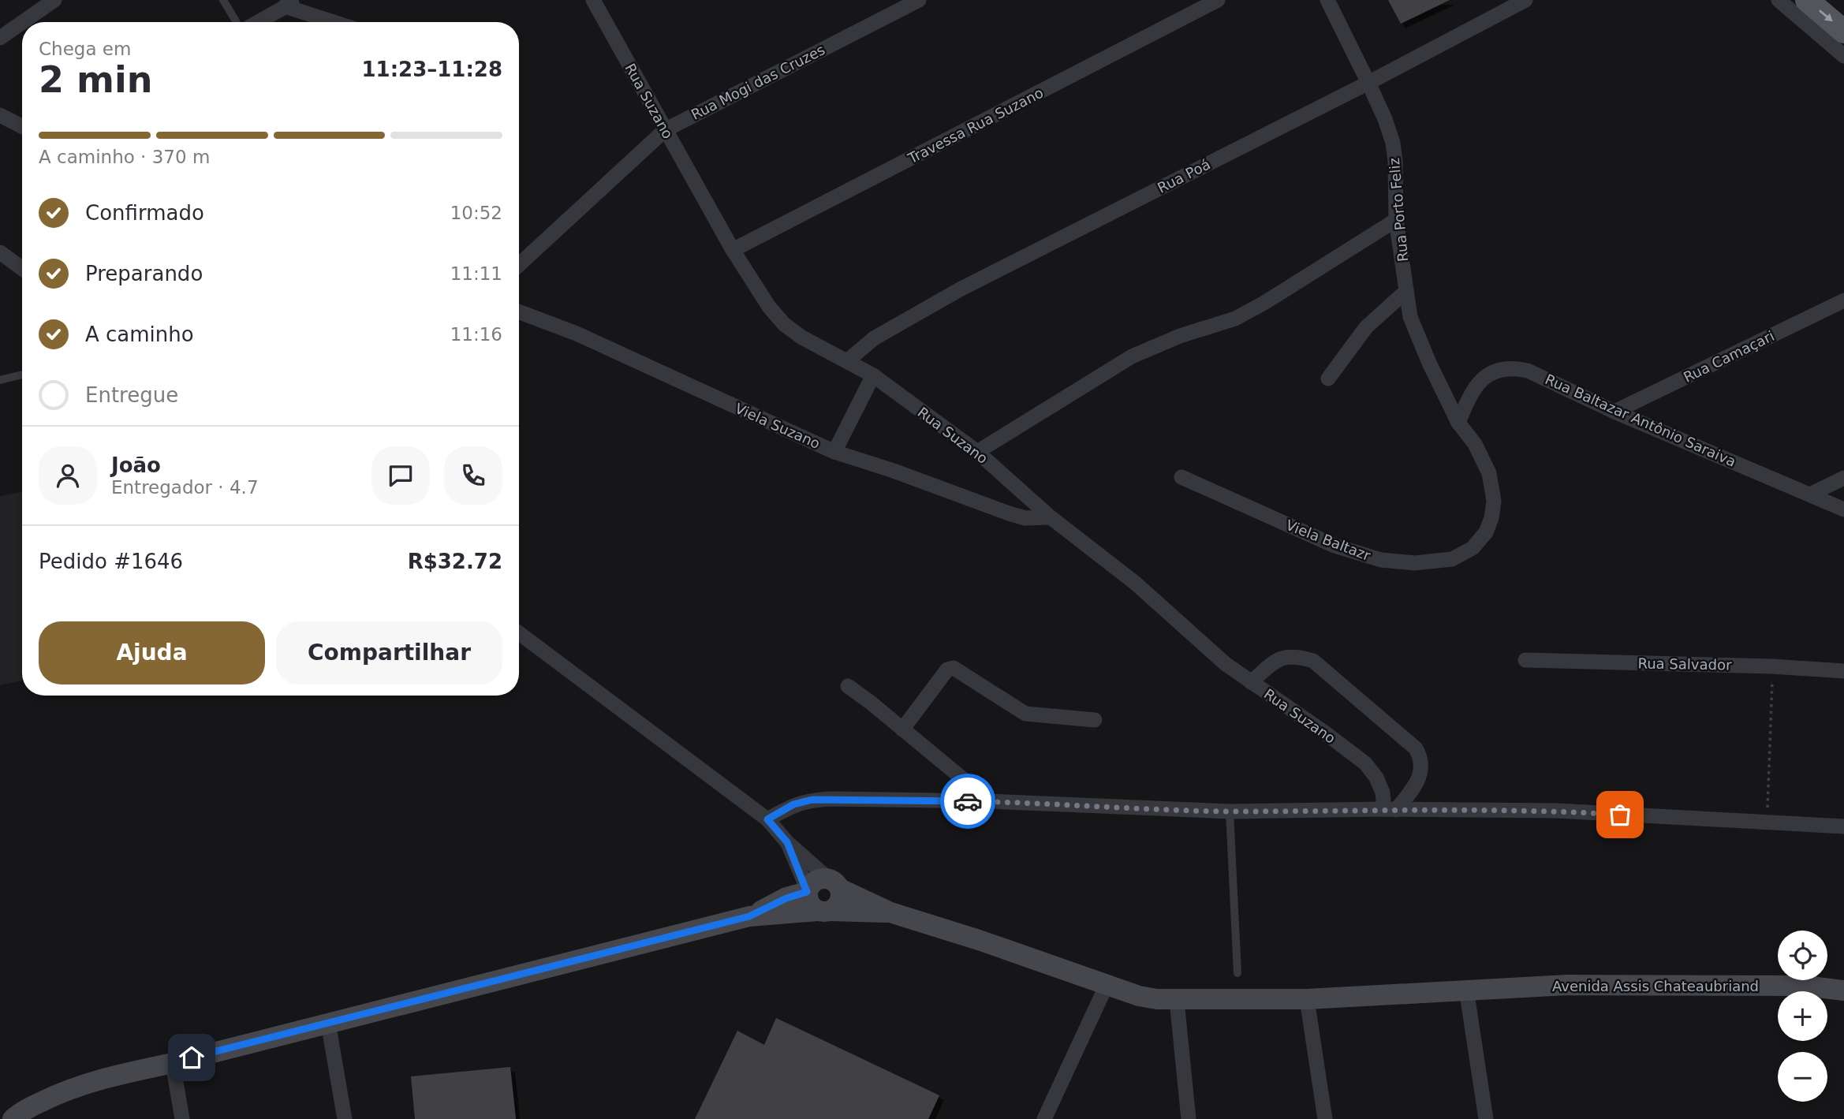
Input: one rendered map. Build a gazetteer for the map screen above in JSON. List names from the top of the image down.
{
  "streets": {
    "main road": ["Avenida Assis Chateaubriand"],
    "street": [
      "Rua Mogi das Cruzes",
      "Rua Suzano",
      "Travessa Rua Suzano",
      "Rua Poá",
      "Rua Porto Feliz",
      "Rua Camaçari",
      "Rua Baltazar Antônio Saraiva",
      "Viela Suzano",
      "Viela Baltazr",
      "Rua Salvador"
    ]
  },
  "crossings": [
    ["Rua Mogi das Cruzes", "Rua Suzano"],
    ["Rua Suzano", "Travessa Rua Suzano"],
    ["Rua Suzano", "Rua Poá"],
    ["Rua Suzano", "Viela Suzano"],
    ["Rua Poá", "Rua Porto Feliz"],
    ["Rua Porto Feliz", "Rua Baltazar Antônio Saraiva"],
    ["Rua Porto Feliz", "Viela Baltazr"],
    ["Rua Camaçari", "Rua Baltazar Antônio Saraiva"],
    ["Rua Baltazar Antônio Saraiva", "Viela Baltazr"]
  ],
  "page": {
    "heading": ["2 min", "Chega em", "11:23–11:28"],
    "panel": [
      "João",
      "Entregador · 4.7",
      "Pedido #1646",
      "R$32.72"
    ],
    "bar": "A caminho · 370 m",
    "list": [
      ["Confirmado", "10:52"],
      ["Preparando", "11:11"],
      ["A caminho", "11:16"],
      "Entregue"
    ],
    "buttons": ["Ajuda", "Compartilhar"],
    "map_buttons": ["+", "−"]
  }
}
